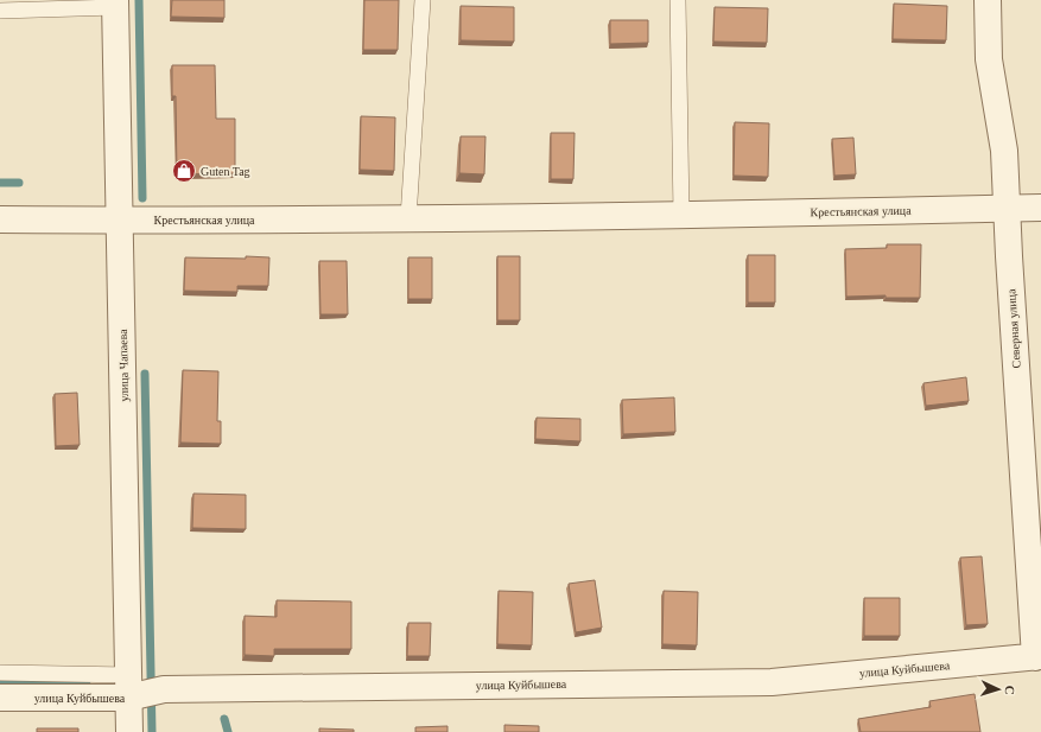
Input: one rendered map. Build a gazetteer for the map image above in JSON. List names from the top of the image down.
{
  "streets": {
    "street": [
      "Крестьянская улица",
      "Северная улица",
      "улица Чапаева",
      "улица Куйбышева"
    ]
  },
  "crossings": [
    ["Крестьянская улица", "Северная улица"],
    ["Крестьянская улица", "улица Чапаева"],
    ["Северная улица", "улица Куйбышева"],
    ["улица Чапаева", "улица Куйбышева"]
  ],
  "places": {
    "shop": ["Guten Tag"]
  },
  "north": "right"
}
